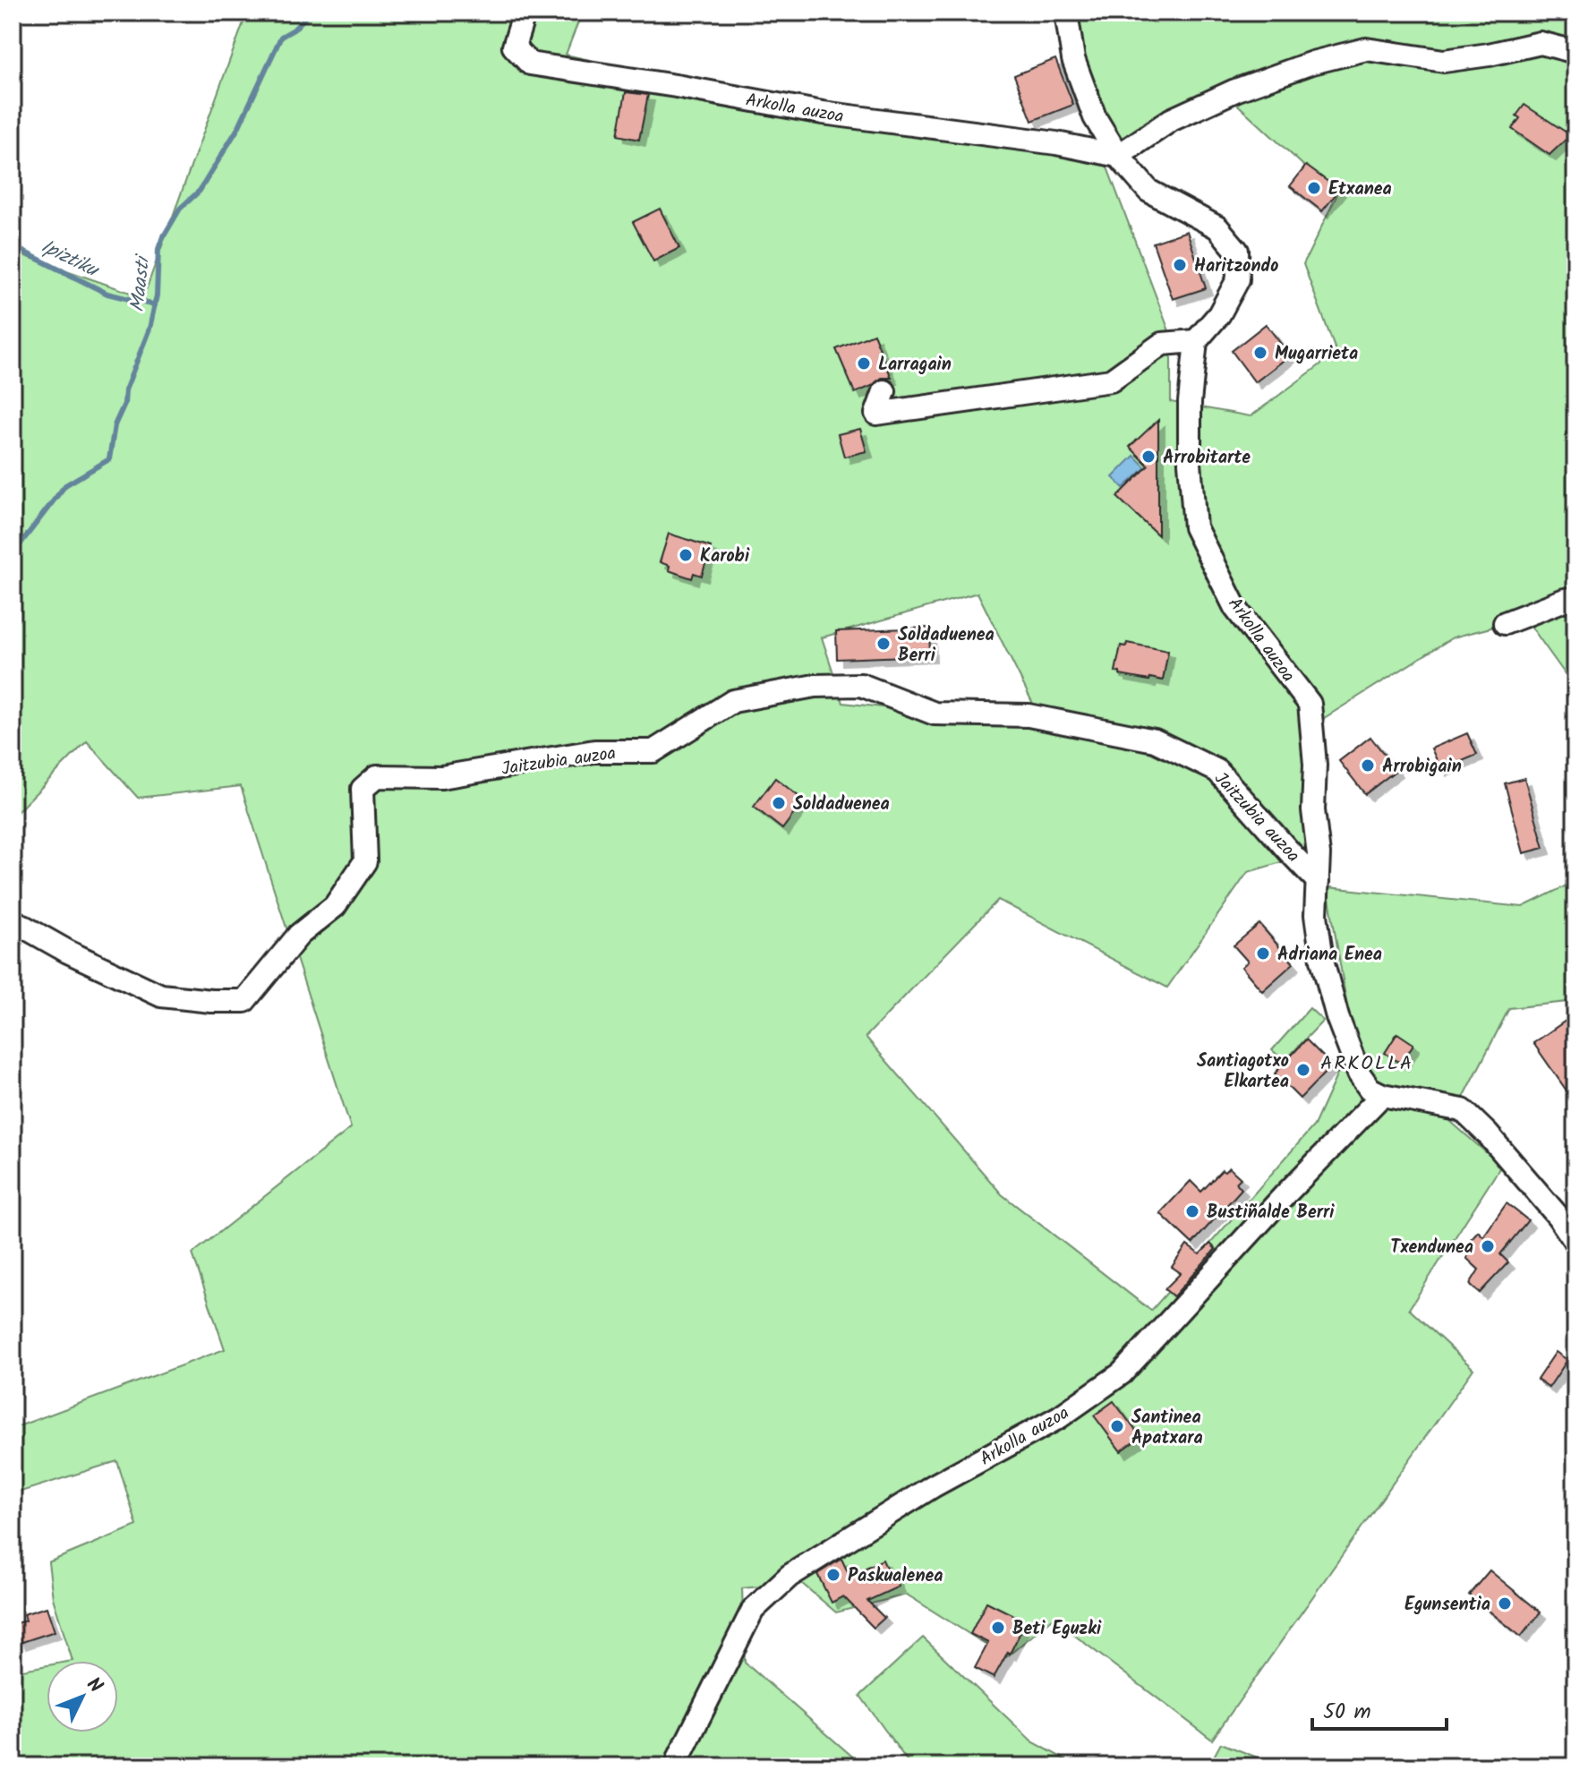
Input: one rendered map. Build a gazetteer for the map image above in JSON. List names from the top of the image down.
{
  "streets": {
    "street": ["Arkolla auzoa", "Jaitzubia auzoa"]
  },
  "crossings": [
    ["Arkolla auzoa", "Jaitzubia auzoa"]
  ],
  "districts": ["ARKOLLA"],
  "water": ["Ipiztiku", "Maasti"],
  "places": [
    "Etxanea",
    "Haritzondo",
    "Mugarrieta",
    "Larragain",
    "Arrobitarte",
    "Karobi",
    "Soldaduenea Berri",
    "Arrobigain",
    "Soldaduenea",
    "Adriana Enea",
    "Santiagotxo Elkartea",
    "Bustiñalde Berri",
    "Txendunea",
    "Santinea Apatxara",
    "Paskualenea",
    "Egunsentia",
    "Beti Eguzki"
  ],
  "scale_bar": "50 m",
  "north": "top right"
}
